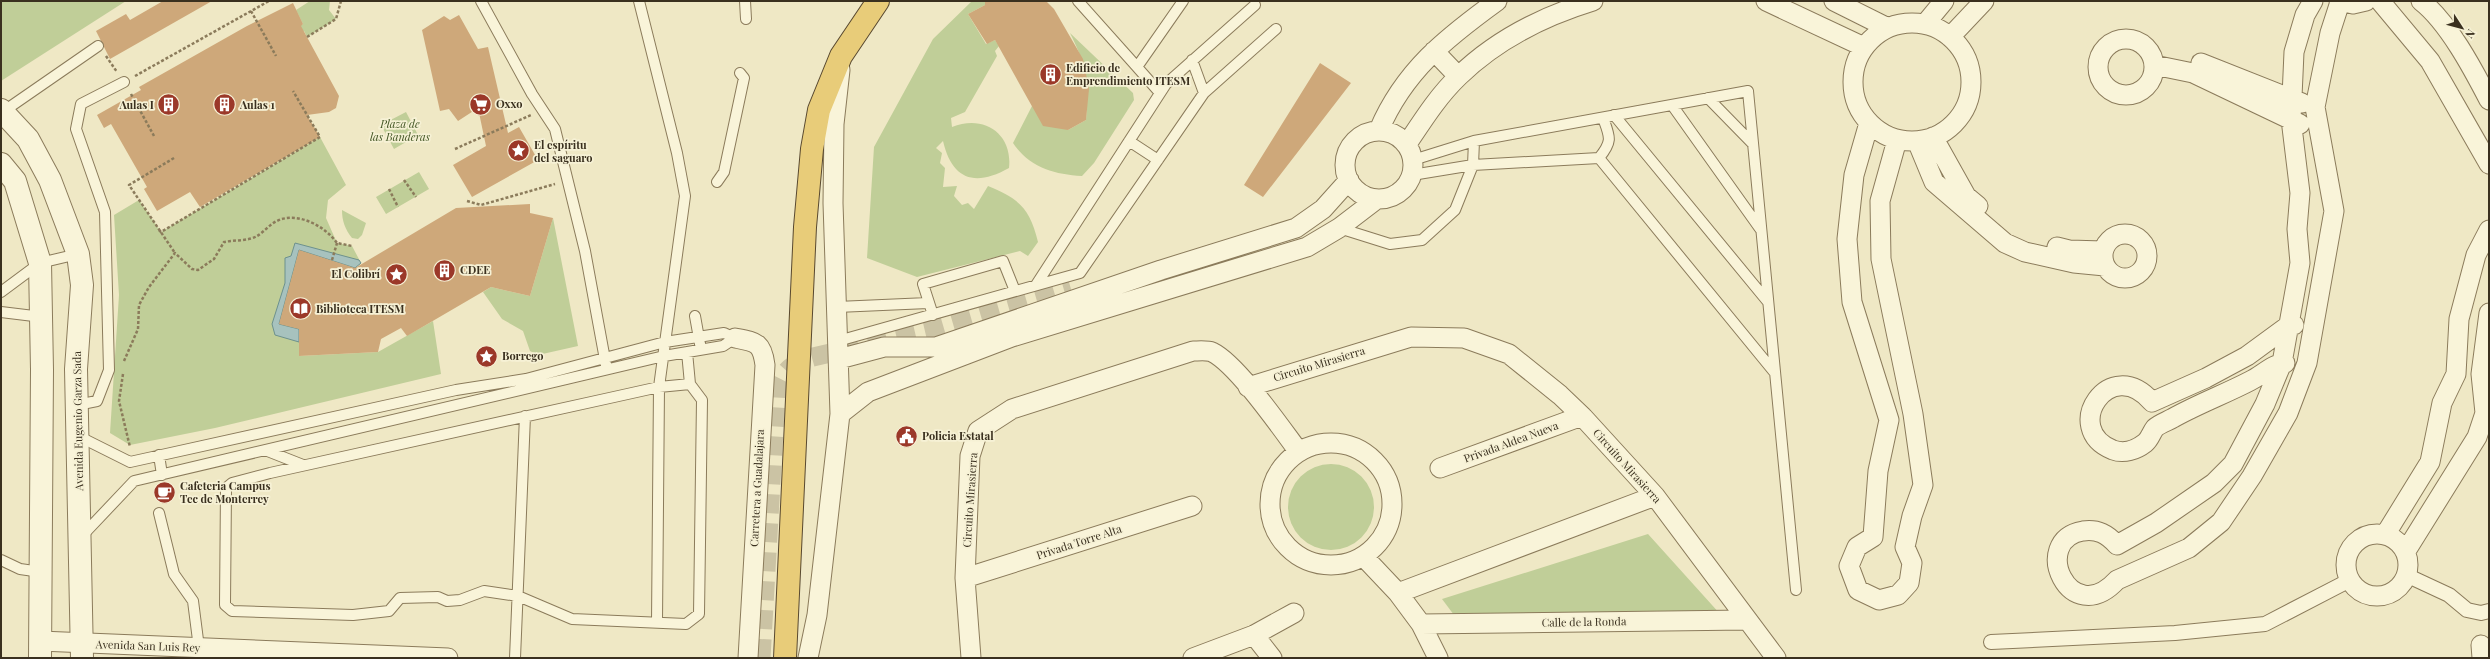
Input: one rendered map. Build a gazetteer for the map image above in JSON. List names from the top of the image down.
{
  "streets": {
    "street": [
      "Circuito Mirasierra",
      "Avenida Eugenio Garza Sada",
      "Privada Aldea Nueva",
      "Carretera a Guadalajara",
      "Privada Torre Alta",
      "Calle de la Ronda",
      "Avenida San Luis Rey"
    ]
  },
  "crossings": [
    ["Circuito Mirasierra", "Privada Aldea Nueva"],
    ["Circuito Mirasierra", "Privada Torre Alta"],
    ["Circuito Mirasierra", "Calle de la Ronda"],
    ["Avenida Eugenio Garza Sada", "Avenida San Luis Rey"]
  ],
  "parks": ["Plaza de las Banderas"],
  "places": {
    "building": [
      "Edificio de Emprendimiento ITESM",
      "Aulas I",
      "Aulas 1",
      "CDEE"
    ],
    "supermarket": ["Oxxo"],
    "place": ["El espíritu del saguaro", "El Colibrí", "Borrego"],
    "library": ["Biblioteca ITESM"],
    "public building": ["Policia Estatal"],
    "cafe": ["Cafeteria Campus Tec de Monterrey"]
  },
  "north": "bottom right"
}
